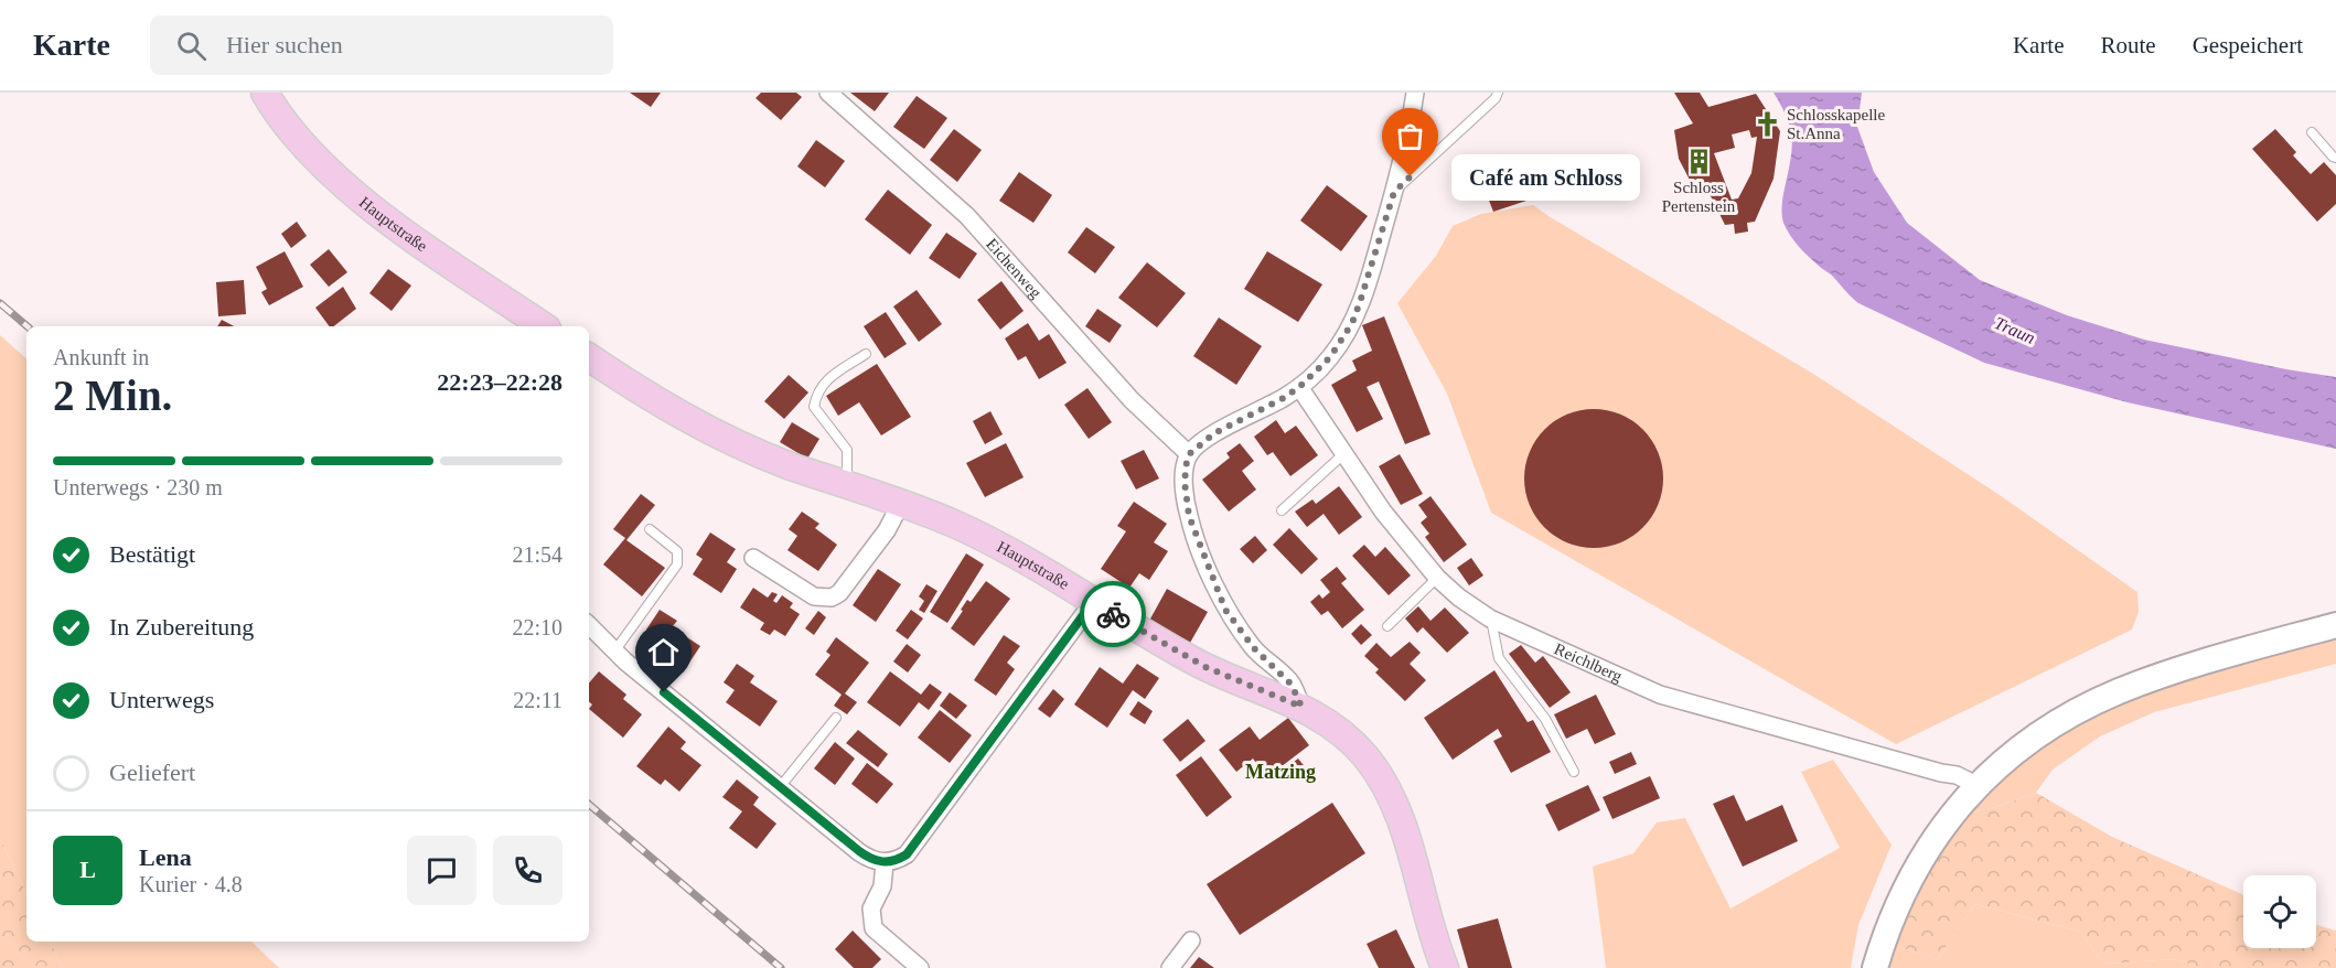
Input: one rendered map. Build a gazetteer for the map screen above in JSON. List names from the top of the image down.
{
  "streets": {
    "main road": ["Hauptstraße"],
    "street": ["Eichenweg", "Reichlberg"]
  },
  "districts": ["Matzing"],
  "water": ["Traun"],
  "places": {
    "church": ["Schlosskapelle St.Anna"],
    "building": ["Schloss Pertenstein"],
    "other": ["Café am Schloss"]
  },
  "page": {
    "header": "Karte",
    "search": "Hier suchen",
    "nav": ["Karte", "Route", "Gespeichert"],
    "bubble": "Café am Schloss",
    "heading": ["2 Min.", "Ankunft in", "22:23–22:28"],
    "panel": ["Lena", "Kurier · 4.8"],
    "bar": "Unterwegs · 230 m",
    "list": [
      ["Bestätigt", "21:54"],
      ["In Zubereitung", "22:10"],
      ["Unterwegs", "22:11"],
      "Geliefert"
    ],
    "round": "L"
  }
}
